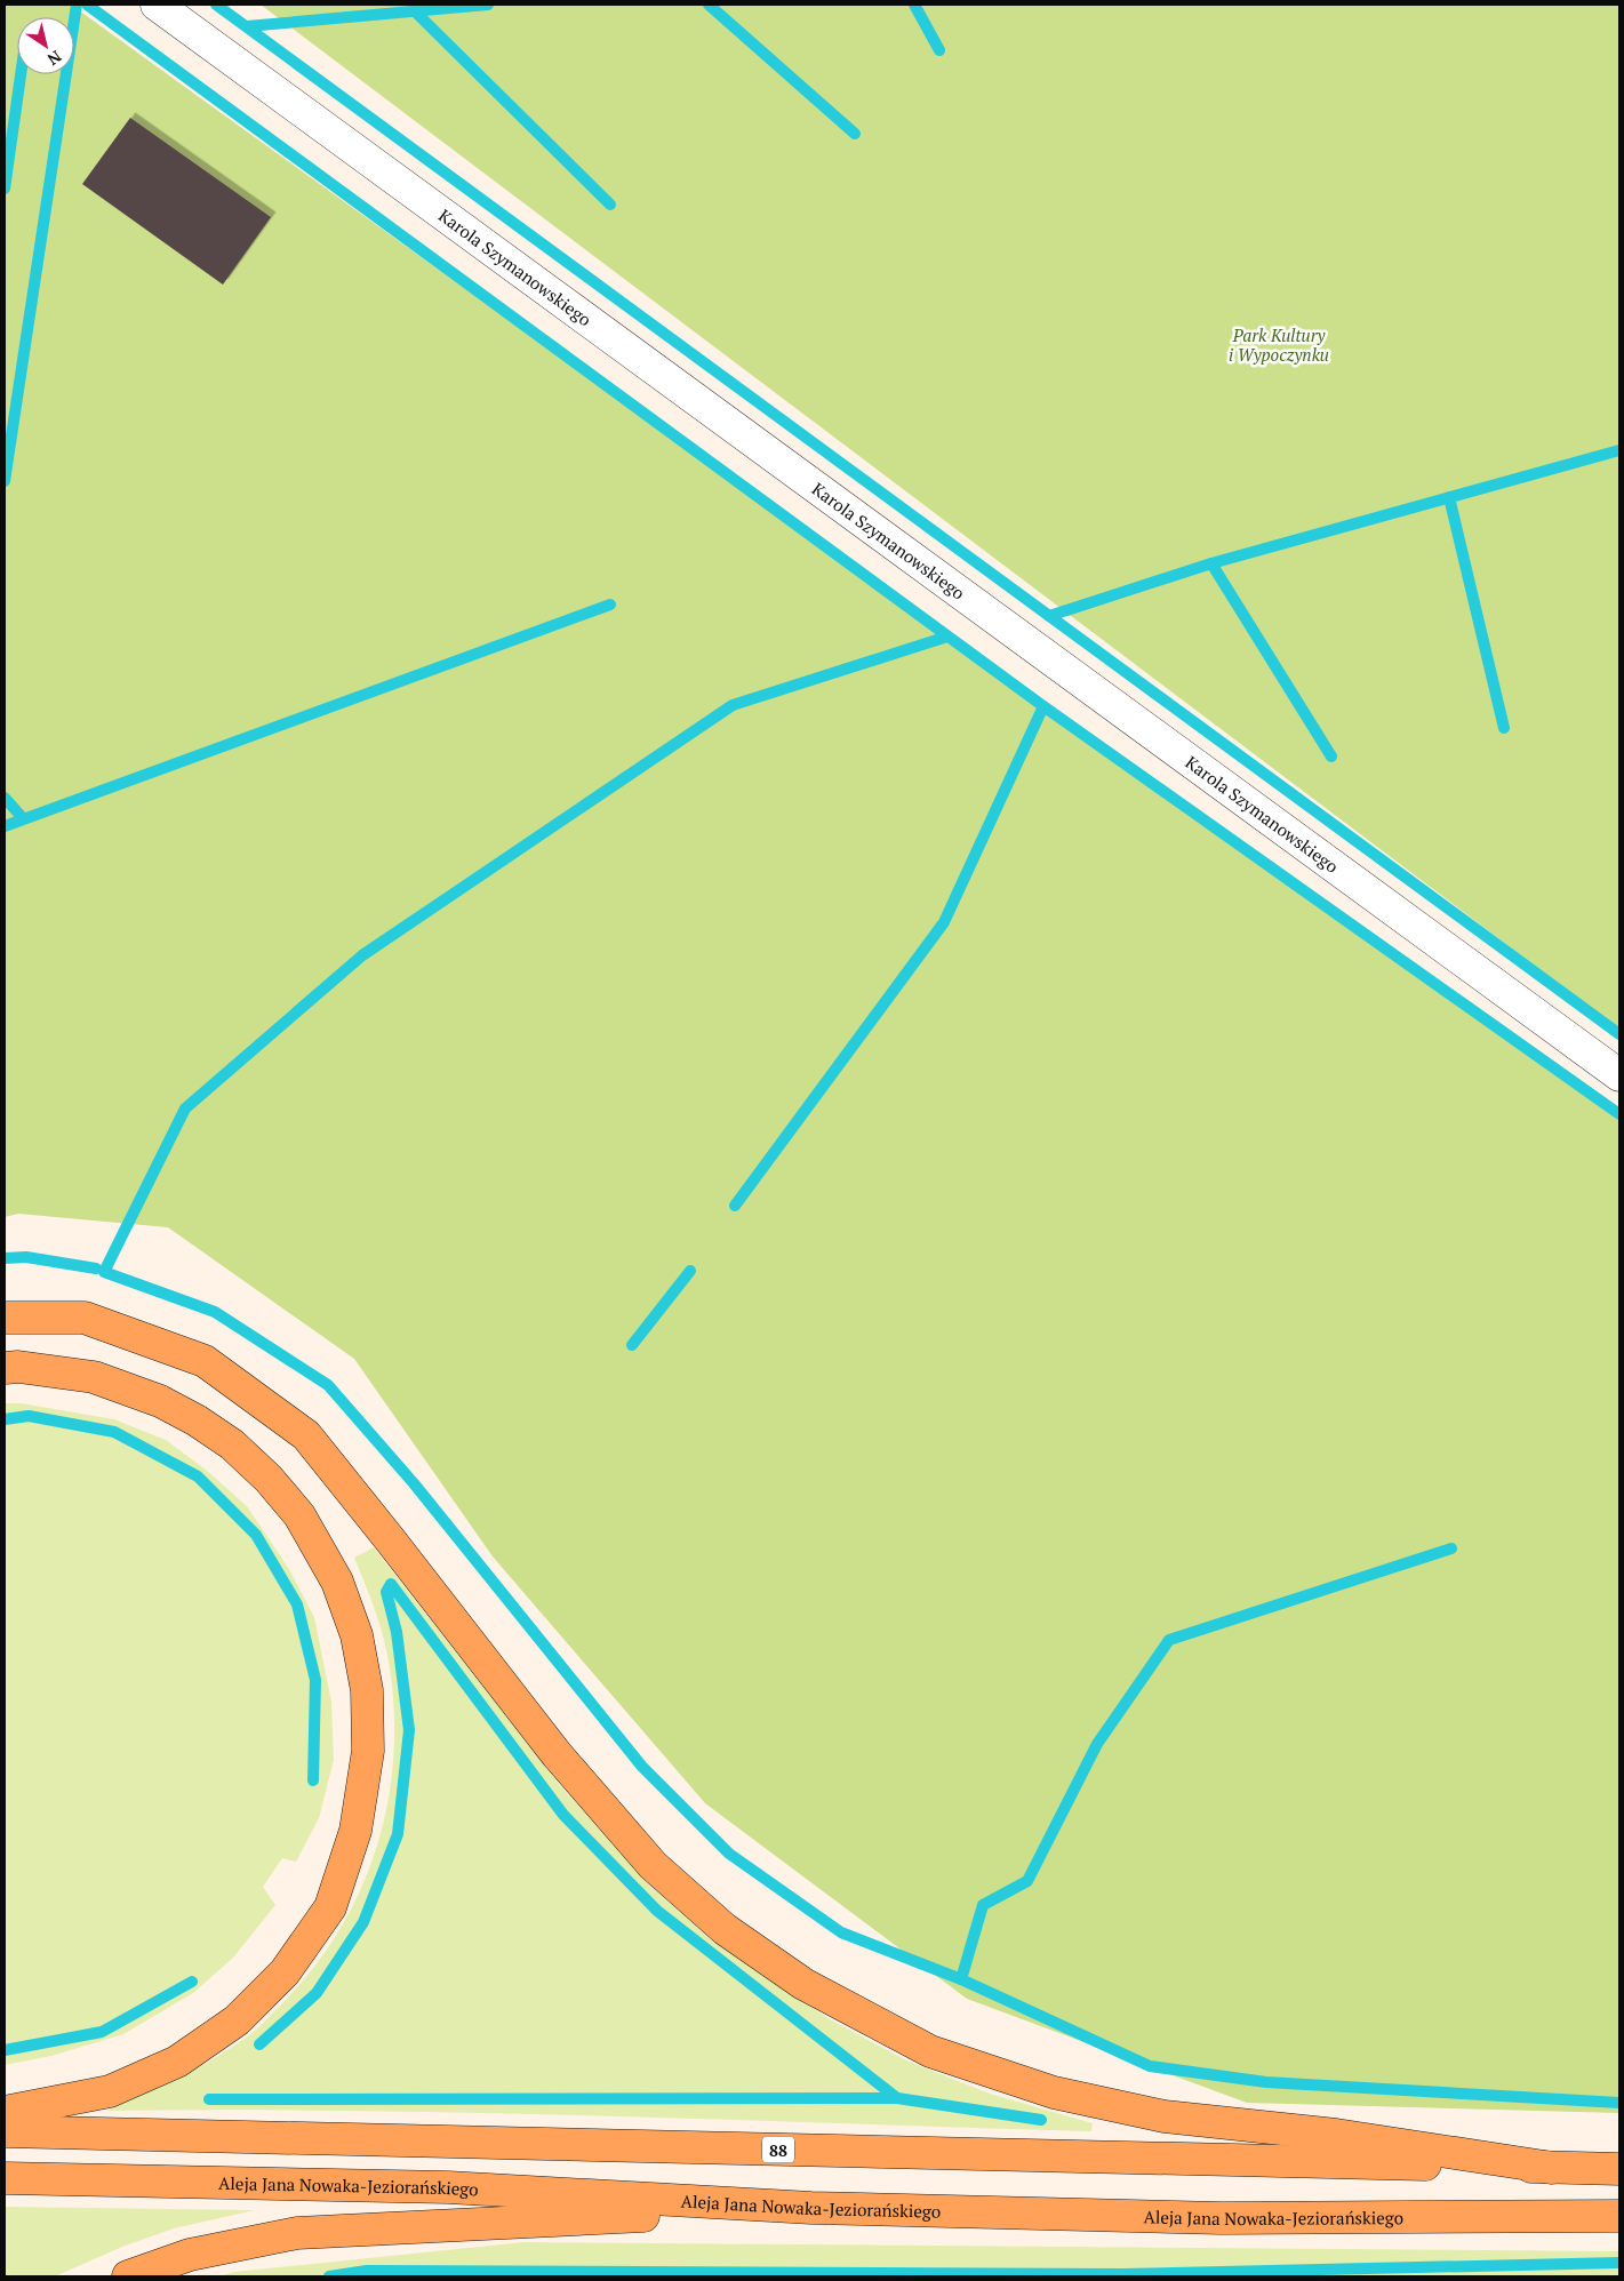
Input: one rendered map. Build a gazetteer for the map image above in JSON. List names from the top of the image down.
{
  "streets": {
    "main road": ["88", "Aleja Jana Nowaka-Jeziorańskiego"],
    "street": ["Karola Szymanowskiego"]
  },
  "parks": ["Park Kultury i Wypoczynku"],
  "north": "bottom right"
}
